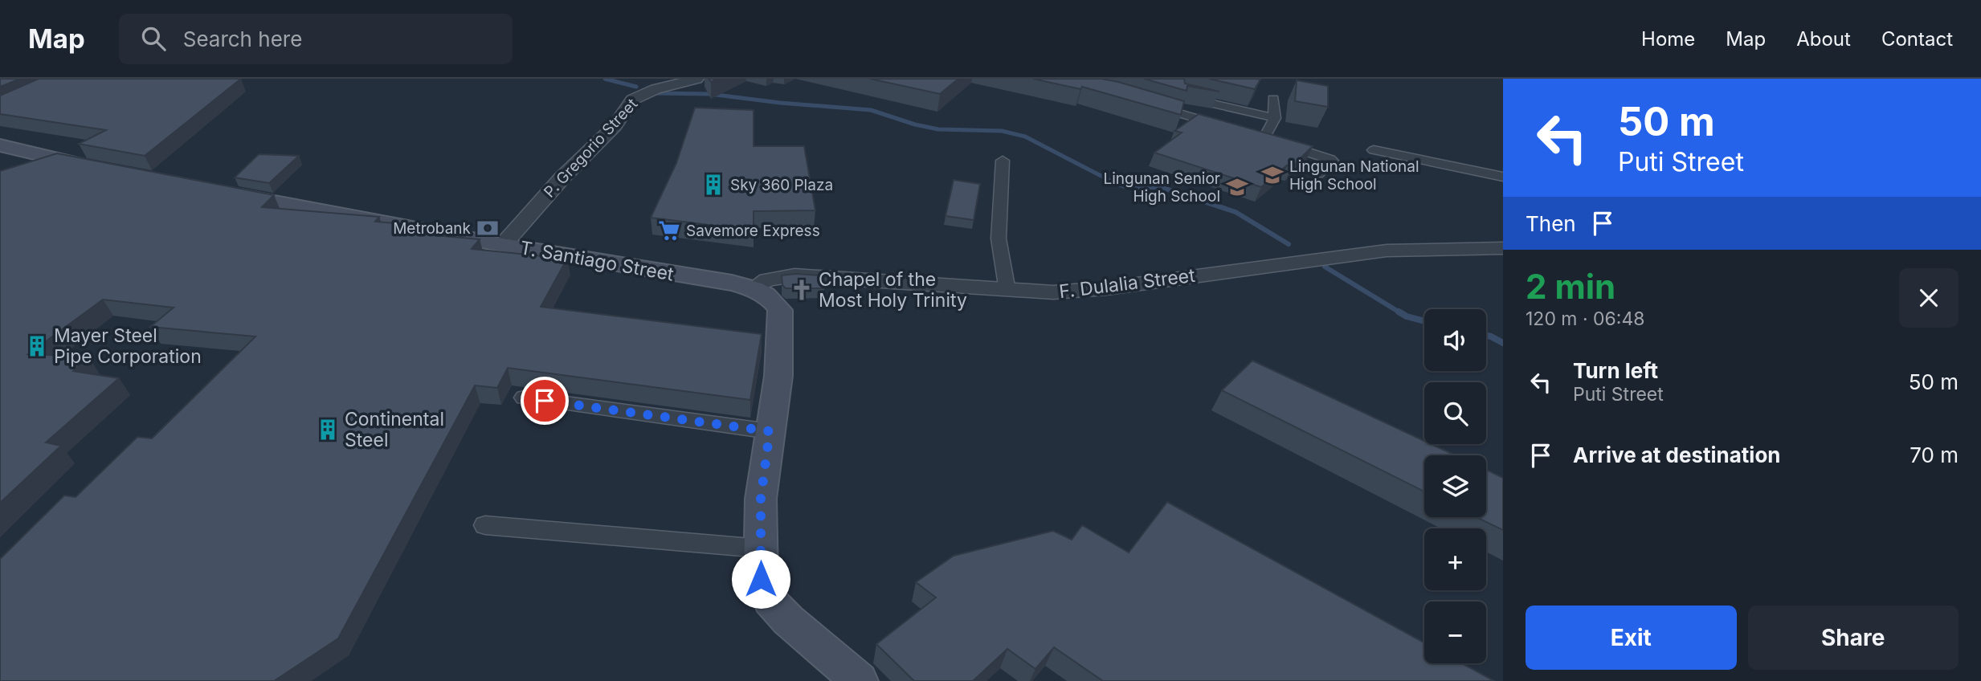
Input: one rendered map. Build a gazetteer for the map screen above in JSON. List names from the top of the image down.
{
  "streets": {
    "main road": ["T. Santiago Street"],
    "street": ["P. Gregorio Street", "F. Dulalia Street"]
  },
  "crossings": [
    ["P. Gregorio Street", "T. Santiago Street"],
    ["T. Santiago Street", "F. Dulalia Street"]
  ],
  "places": {
    "school or university": ["Lingunan National High School", "Lingunan Senior High School"],
    "building": ["Sky 360 Plaza", "Mayer Steel Pipe Corporation", "Continental Steel"],
    "bank": ["Metrobank"],
    "supermarket": ["Savemore Express"],
    "church": ["Chapel of the Most Holy Trinity"]
  },
  "page": {
    "header": "Map",
    "search": "Search here",
    "nav": [
      "Home",
      "Map",
      "About",
      "Contact"
    ],
    "turn": ["50 m", "Puti Street"],
    "then": "Then",
    "heading": ["2 min", "120 m · 06:48"],
    "map_buttons": ["+", "−"],
    "list": [
      {
        "name": "Turn left",
        "note": "Puti Street",
        "value": "50 m"
      },
      {
        "name": "Arrive at destination",
        "value": "70 m"
      }
    ],
    "buttons": ["Exit", "Share"]
  }
}
